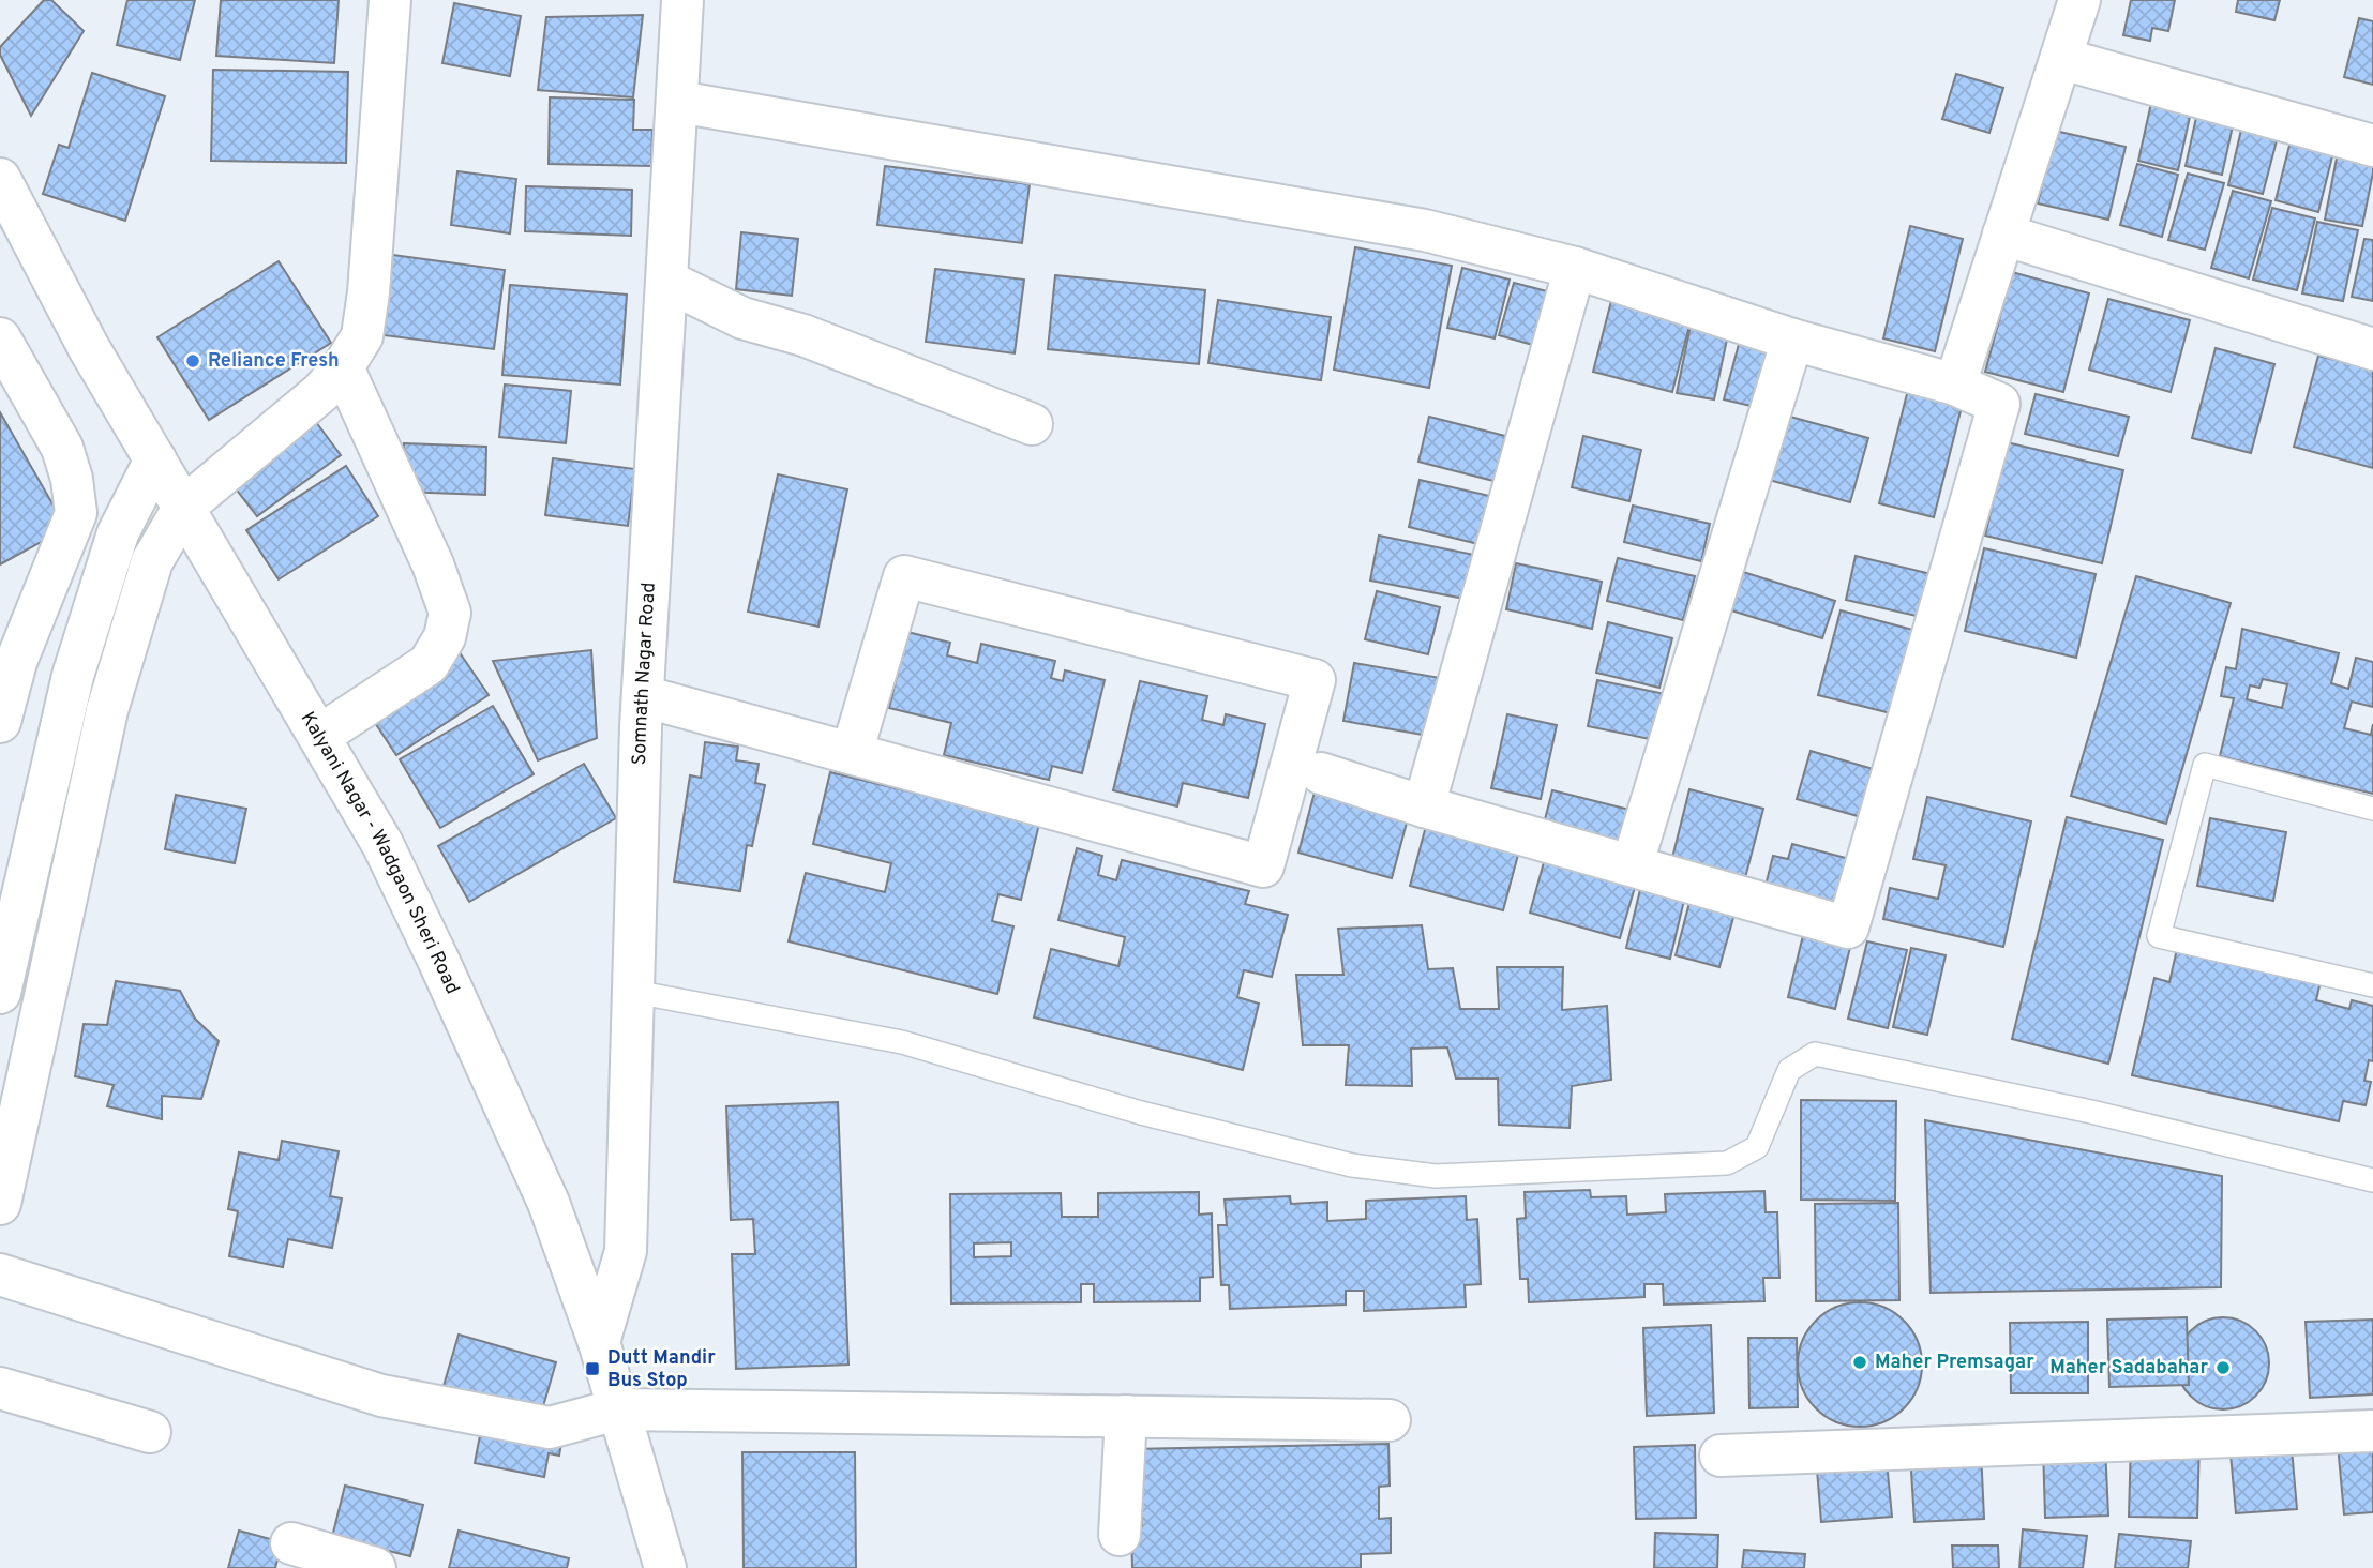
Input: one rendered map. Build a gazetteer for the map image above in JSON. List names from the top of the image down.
{
  "streets": {
    "street": ["Somnath Nagar Road", "Kalyani Nagar - Wadgaon Sheri Road"]
  },
  "crossings": [
    ["Somnath Nagar Road", "Kalyani Nagar - Wadgaon Sheri Road"]
  ],
  "places": {
    "other": ["Reliance Fresh", "Maher Premsagar", "Maher Sadabahar"],
    "transit": ["Dutt Mandir Bus Stop"]
  }
}
